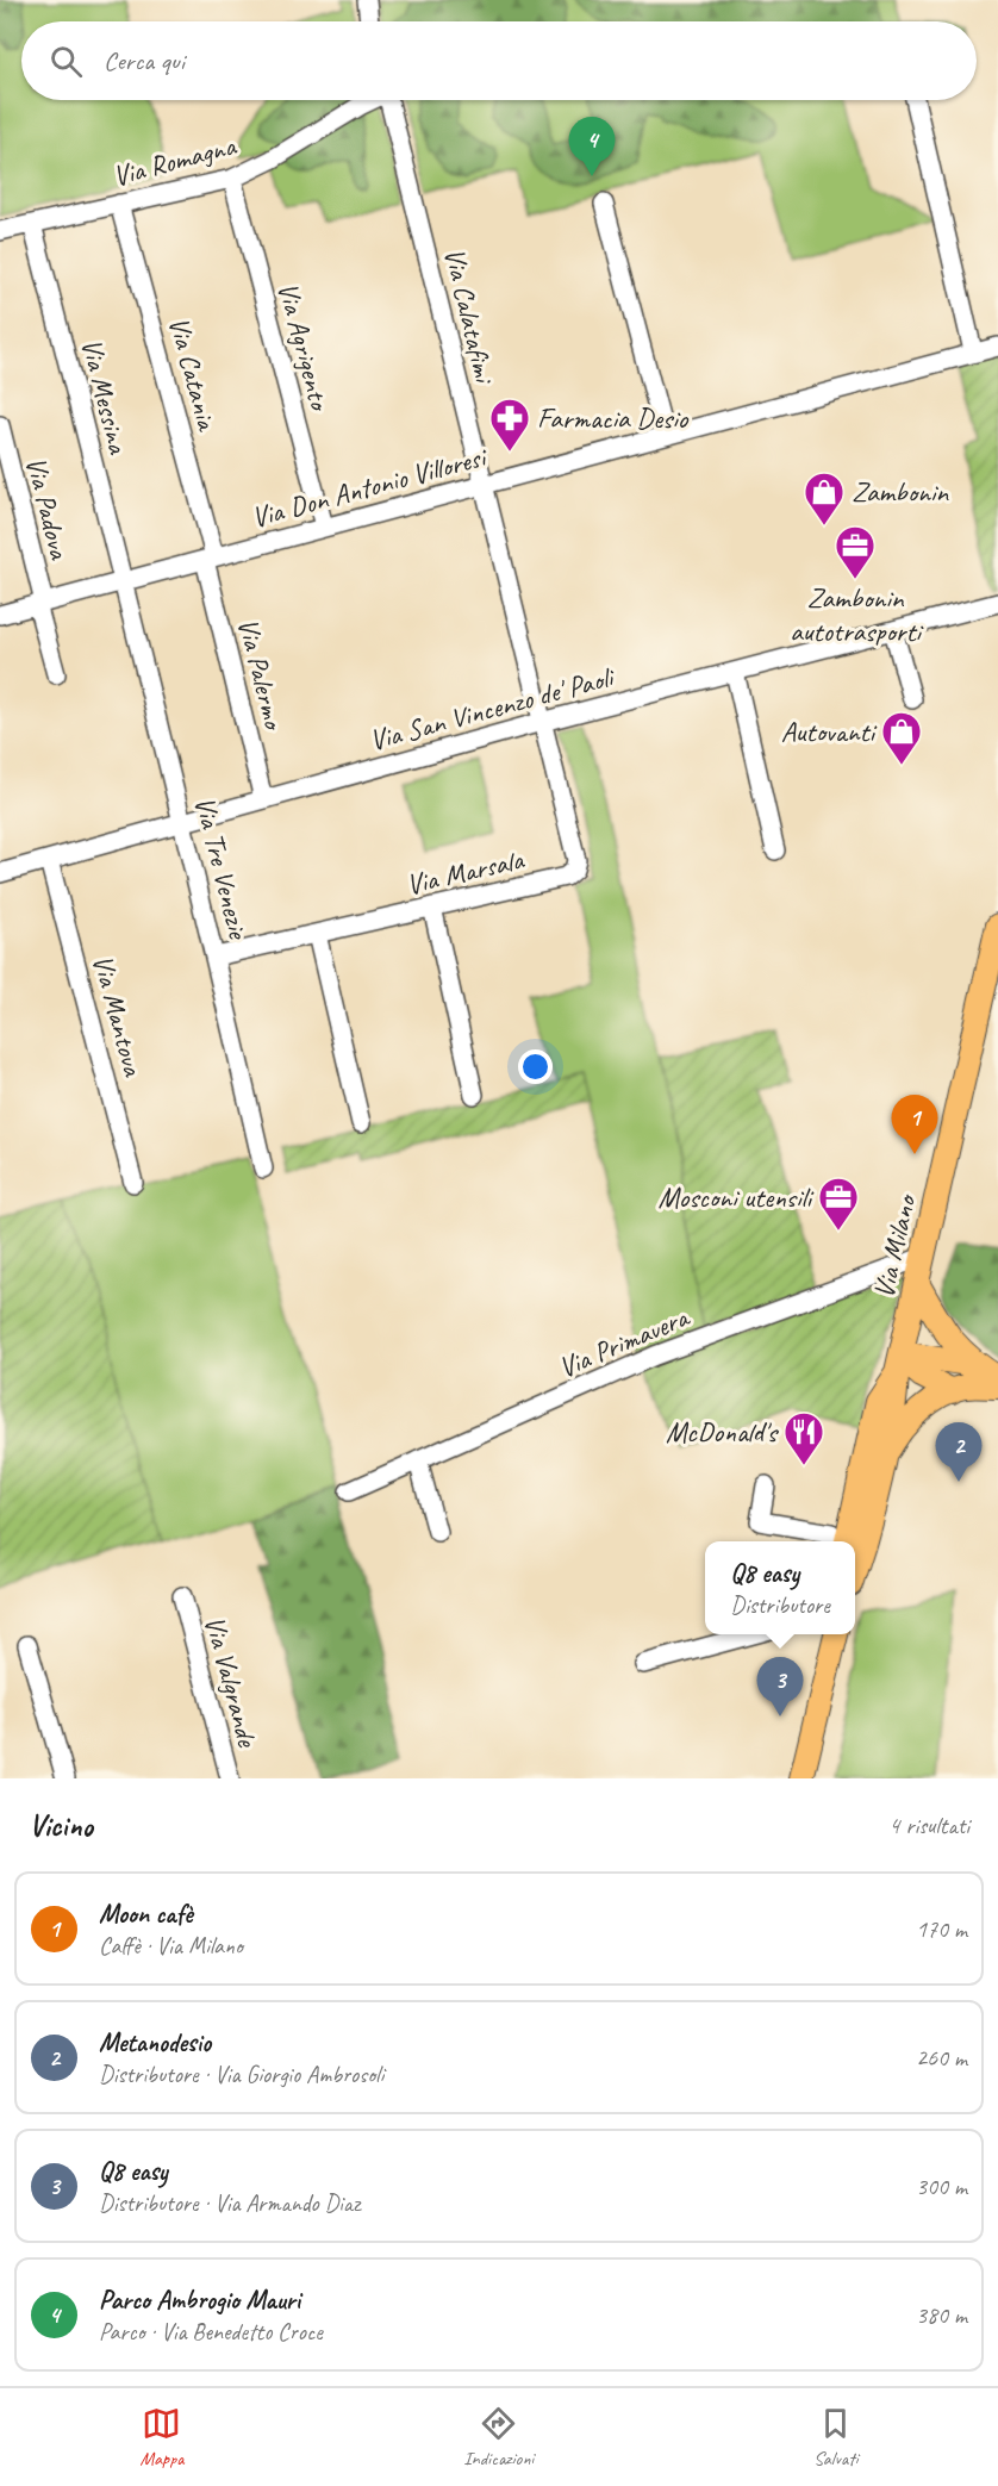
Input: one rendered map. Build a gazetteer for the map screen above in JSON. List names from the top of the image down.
{
  "streets": {
    "main road": ["Via Milano"],
    "street": [
      "Via Romagna",
      "Via Calatafimi",
      "Via Agrigento",
      "Via Catania",
      "Via Messina",
      "Via Don Antonio Villoresi",
      "Via Padova",
      "Via Palermo",
      "Via San Vincenzo de' Paoli",
      "Via Tre Venezie",
      "Via Marsala",
      "Via Mantova",
      "Via Primavera",
      "Via Valgrande"
    ]
  },
  "crossings": [
    ["Via Romagna", "Via Agrigento"],
    ["Via Romagna", "Via Catania"],
    ["Via Romagna", "Via Messina"],
    ["Via Calatafimi", "Via Don Antonio Villoresi"],
    ["Via Calatafimi", "Via San Vincenzo de' Paoli"],
    ["Via Calatafimi", "Via Marsala"],
    ["Via Agrigento", "Via Don Antonio Villoresi"],
    ["Via Catania", "Via Don Antonio Villoresi"],
    ["Via Catania", "Via Palermo"],
    ["Via Messina", "Via Don Antonio Villoresi"],
    ["Via Messina", "Via Tre Venezie"],
    ["Via Don Antonio Villoresi", "Via Padova"],
    ["Via Don Antonio Villoresi", "Via Palermo"],
    ["Via Don Antonio Villoresi", "Via Tre Venezie"],
    ["Via Palermo", "Via San Vincenzo de' Paoli"],
    ["Via San Vincenzo de' Paoli", "Via Tre Venezie"],
    ["Via San Vincenzo de' Paoli", "Via Marsala"],
    ["Via San Vincenzo de' Paoli", "Via Mantova"],
    ["Via Tre Venezie", "Via Marsala"],
    ["Via Milano", "Via Primavera"]
  ],
  "places": {
    "pharmacy": ["Farmacia Desio"],
    "shop": ["Zambonin", "Autovanti"],
    "office": ["Zambonin autotrasporti", "Mosconi utensili"],
    "restaurant": ["McDonald's"]
  },
  "page": {
    "search": "Cerca qui",
    "pins": [
      "4",
      "1",
      "2",
      "3"
    ],
    "popup": ["Q8 easy", "Distributore"],
    "heading": ["Vicino", "4 risultati"],
    "list": [
      {
        "mark": "1",
        "name": "Moon cafè",
        "note": "Caffè · Via Milano",
        "value": "170 m"
      },
      {
        "mark": "2",
        "name": "Metanodesio",
        "note": "Distributore · Via Giorgio Ambrosoli",
        "value": "260 m"
      },
      {
        "mark": "3",
        "name": "Q8 easy",
        "note": "Distributore · Via Armando Diaz",
        "value": "300 m"
      },
      {
        "mark": "4",
        "name": "Parco Ambrogio Mauri",
        "note": "Parco · Via Benedetto Croce",
        "value": "380 m"
      }
    ],
    "nav": ["Mappa", "Indicazioni", "Salvati"]
  }
}
